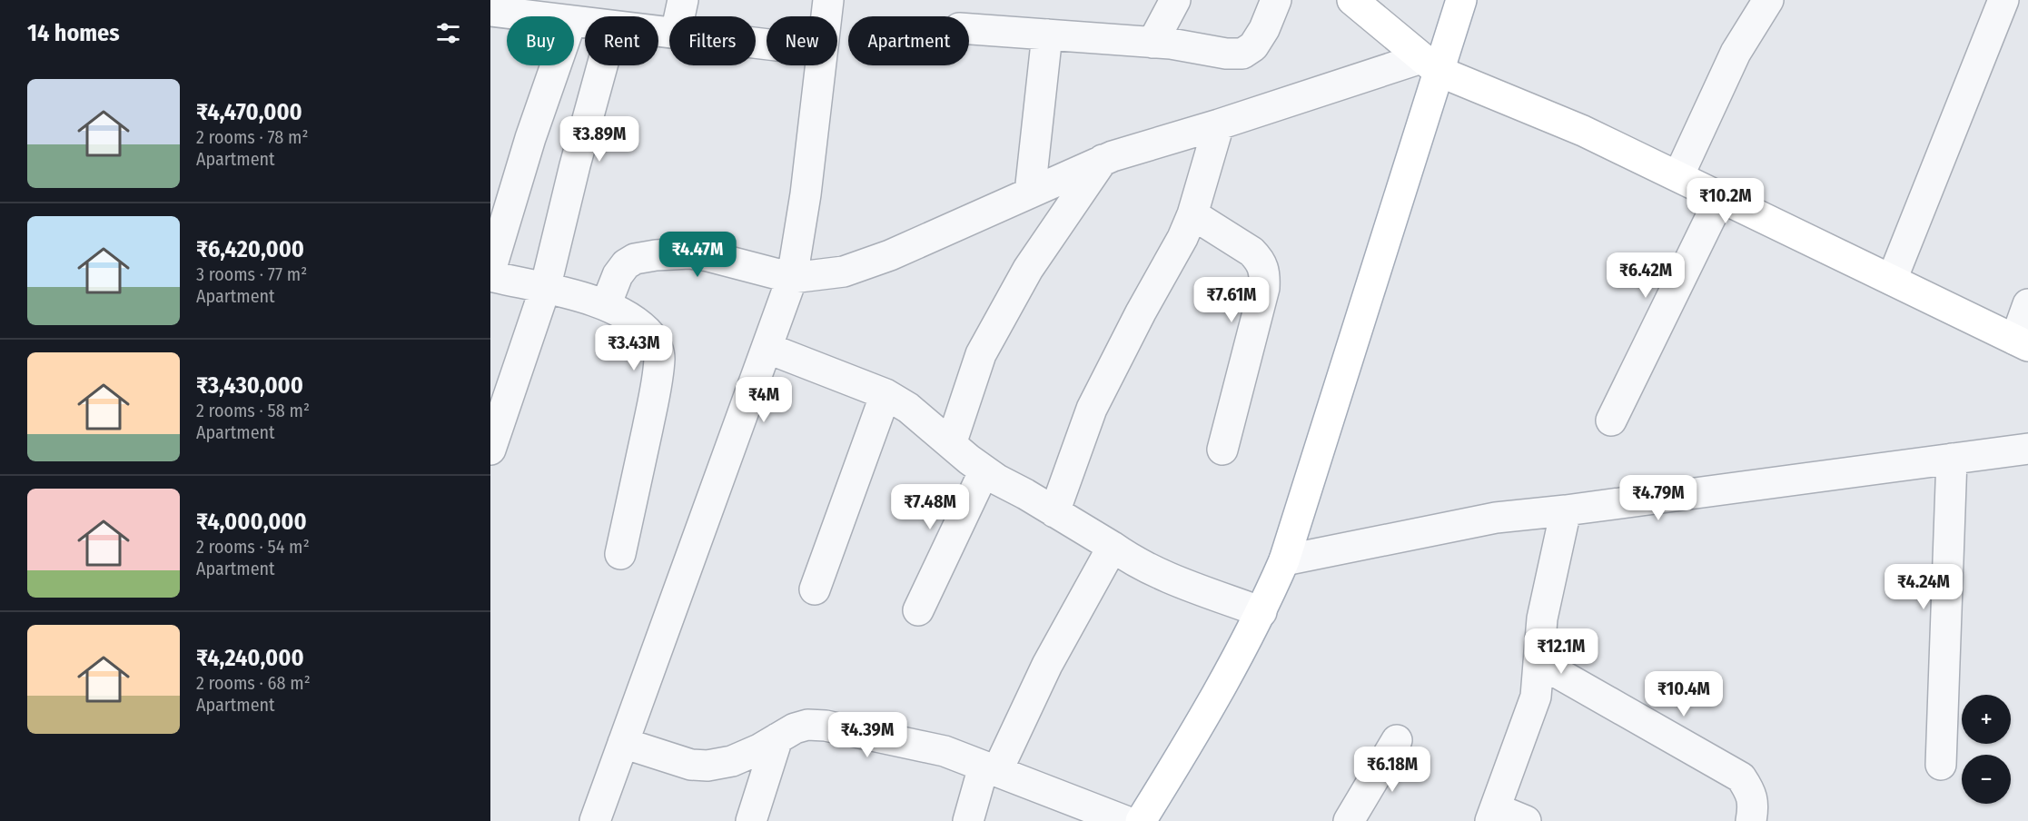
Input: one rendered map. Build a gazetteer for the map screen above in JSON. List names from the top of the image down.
{
  "page": {
    "heading": "14 homes",
    "chip": [
      "Buy",
      "Rent",
      "Filters",
      "New",
      "Apartment"
    ],
    "list": [
      {
        "name": "₹4,470,000",
        "note": "2 rooms · 78 m² · Apartment"
      },
      {
        "name": "₹6,420,000",
        "note": "3 rooms · 77 m² · Apartment"
      },
      {
        "name": "₹3,430,000",
        "note": "2 rooms · 58 m² · Apartment"
      },
      {
        "name": "₹4,000,000",
        "note": "2 rooms · 54 m² · Apartment"
      },
      {
        "name": "₹4,240,000",
        "note": "2 rooms · 68 m² · Apartment"
      }
    ],
    "price": [
      "₹3.89M",
      "₹10.2M",
      "₹4.47M",
      "₹6.42M",
      "₹7.61M",
      "₹3.43M",
      "₹4M",
      "₹4.79M",
      "₹7.48M",
      "₹4.24M",
      "₹12.1M",
      "₹10.4M",
      "₹4.39M",
      "₹6.18M"
    ],
    "map_buttons": ["+", "−"]
  }
}
